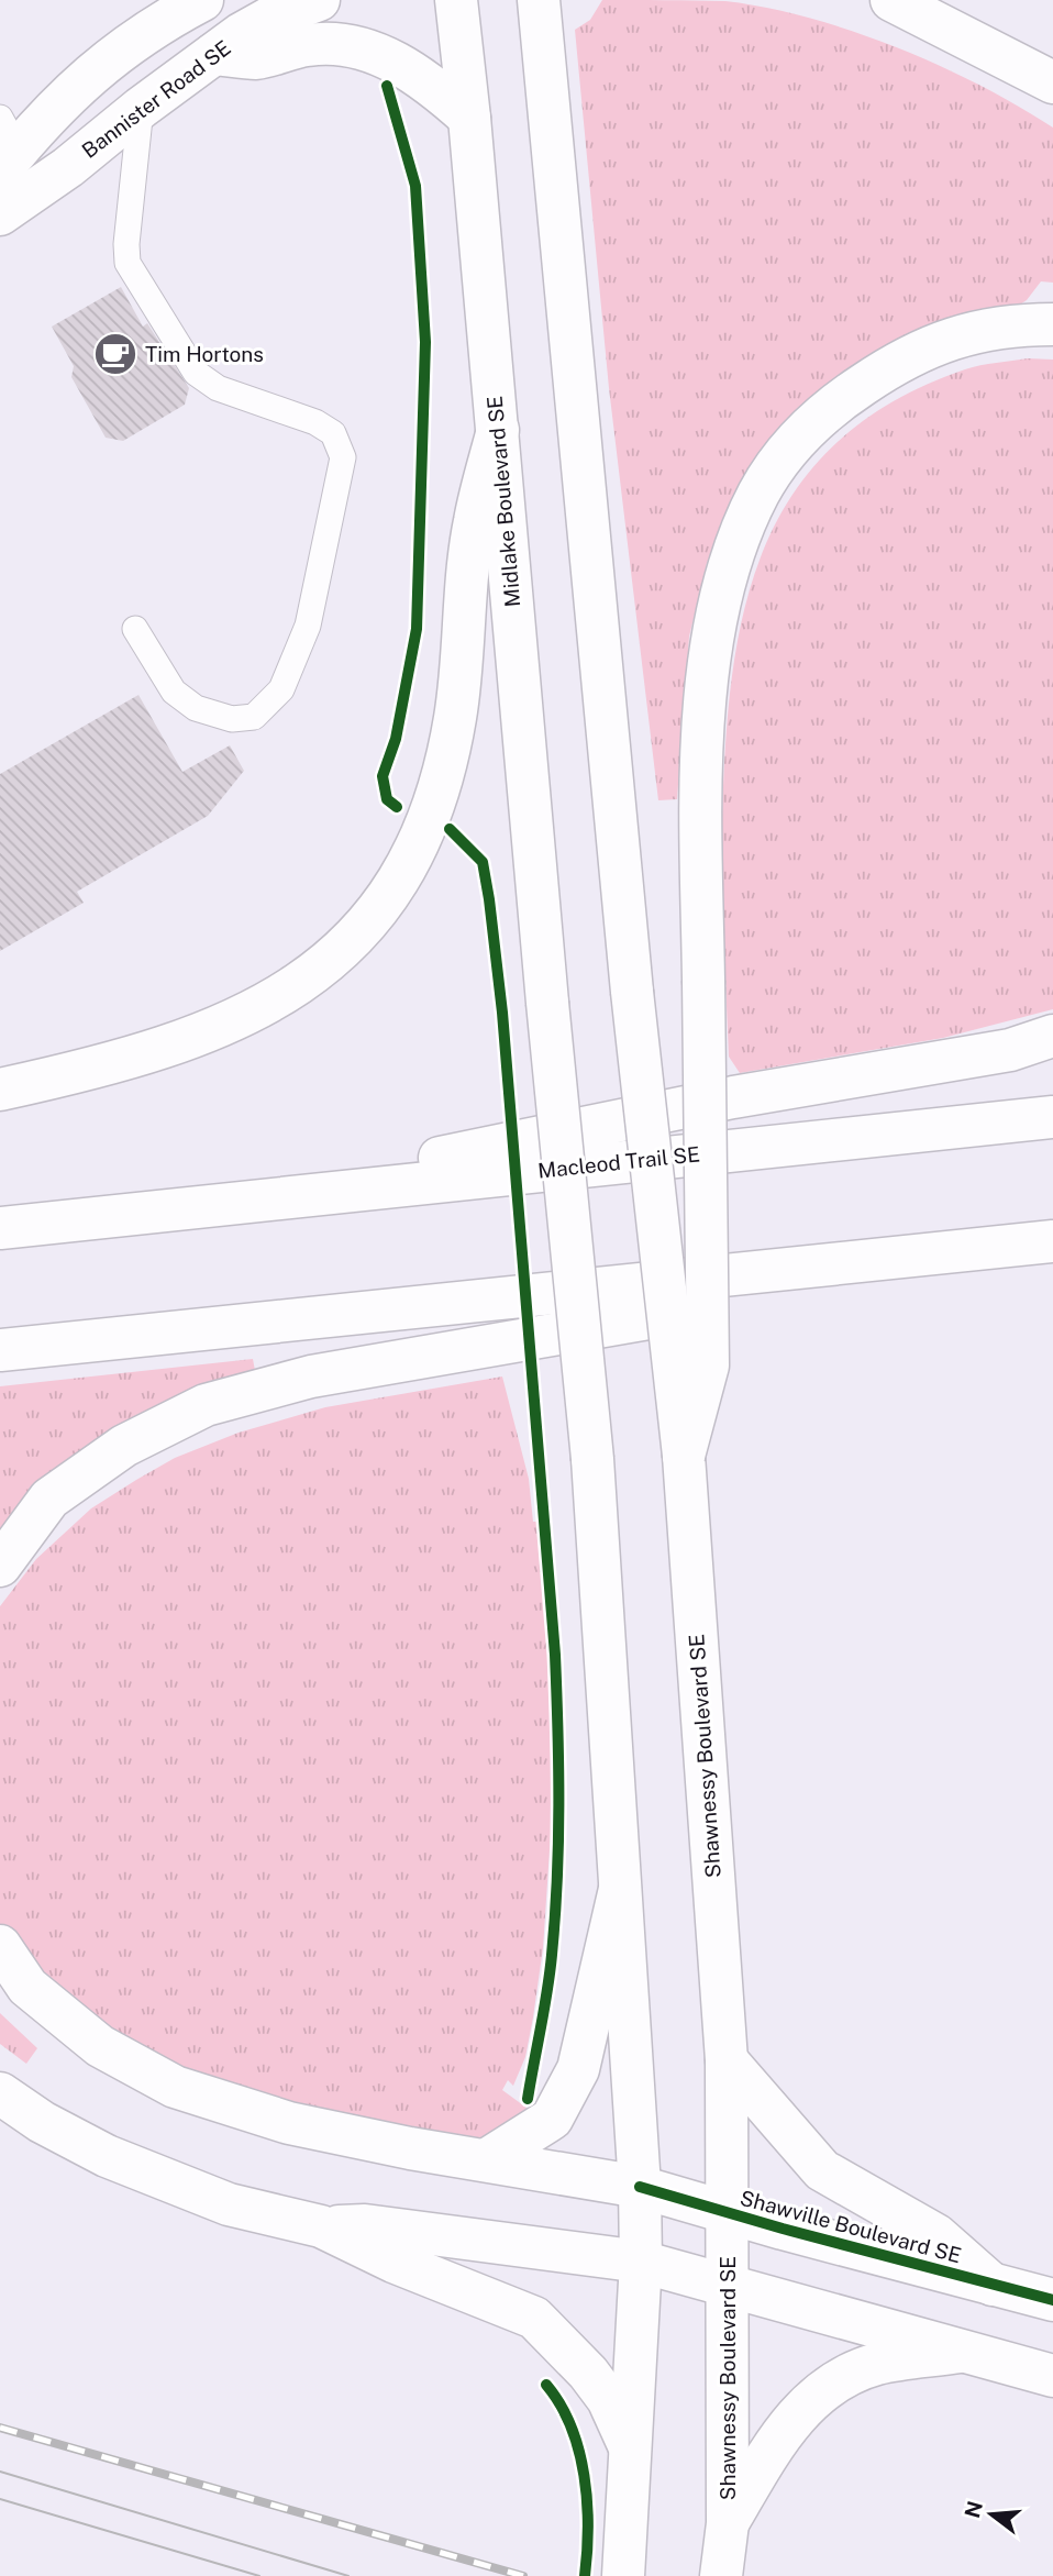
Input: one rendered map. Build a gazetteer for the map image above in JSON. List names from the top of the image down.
{
  "streets": {
    "main road": [
      "Bannister Road SE",
      "Midlake Boulevard SE",
      "Macleod Trail SE",
      "Shawnessy Boulevard SE",
      "Shawville Boulevard SE"
    ]
  },
  "crossings": [
    ["Shawnessy Boulevard SE", "Shawville Boulevard SE"]
  ],
  "places": {
    "cafe": ["Tim Hortons"]
  },
  "north": "left"
}
